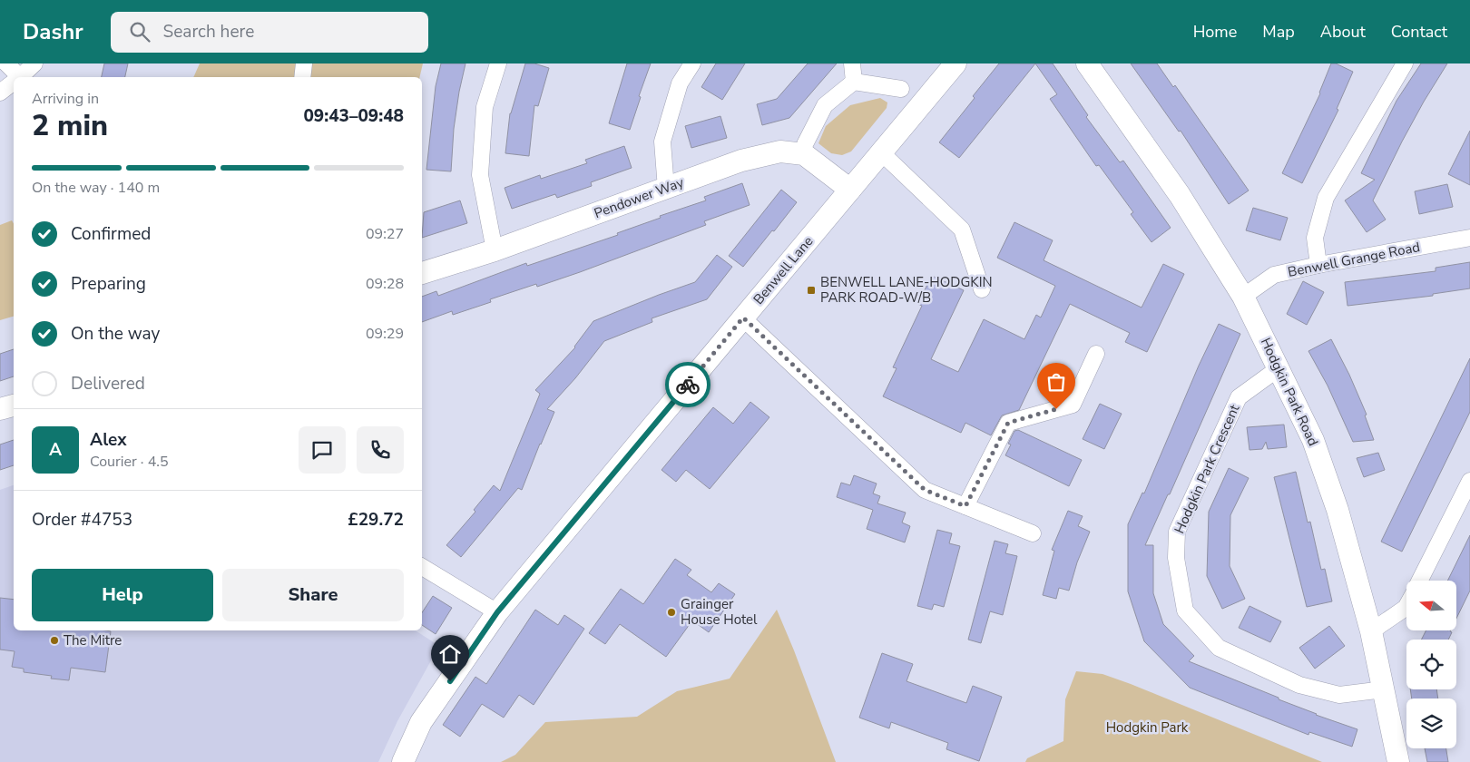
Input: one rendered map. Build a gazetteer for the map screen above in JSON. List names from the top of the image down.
{
  "streets": {
    "street": [
      "Pendower Way",
      "Benwell Grange Road",
      "Benwell Lane",
      "Hodgkin Park Road",
      "Hodgkin Park Crescent"
    ]
  },
  "crossings": [
    ["Pendower Way", "Benwell Lane"],
    ["Benwell Grange Road", "Hodgkin Park Road"],
    ["Hodgkin Park Road", "Hodgkin Park Crescent"]
  ],
  "parks": ["Hodgkin Park"],
  "places": {
    "transit": ["BENWELL LANE-HODGKIN PARK ROAD-W/B"],
    "other": ["Grainger House Hotel", "The Mitre"]
  },
  "north": "left",
  "page": {
    "header": "Dashr",
    "search": "Search here",
    "nav": [
      "Home",
      "Map",
      "About",
      "Contact"
    ],
    "heading": ["2 min", "Arriving in", "09:43–09:48"],
    "panel": [
      "Alex",
      "Courier · 4.5",
      "Order #4753",
      "£29.72"
    ],
    "bar": "On the way · 140 m",
    "list": [
      ["Confirmed", "09:27"],
      ["Preparing", "09:28"],
      ["On the way", "09:29"],
      "Delivered"
    ],
    "round": "A",
    "buttons": ["Help", "Share"]
  }
}
